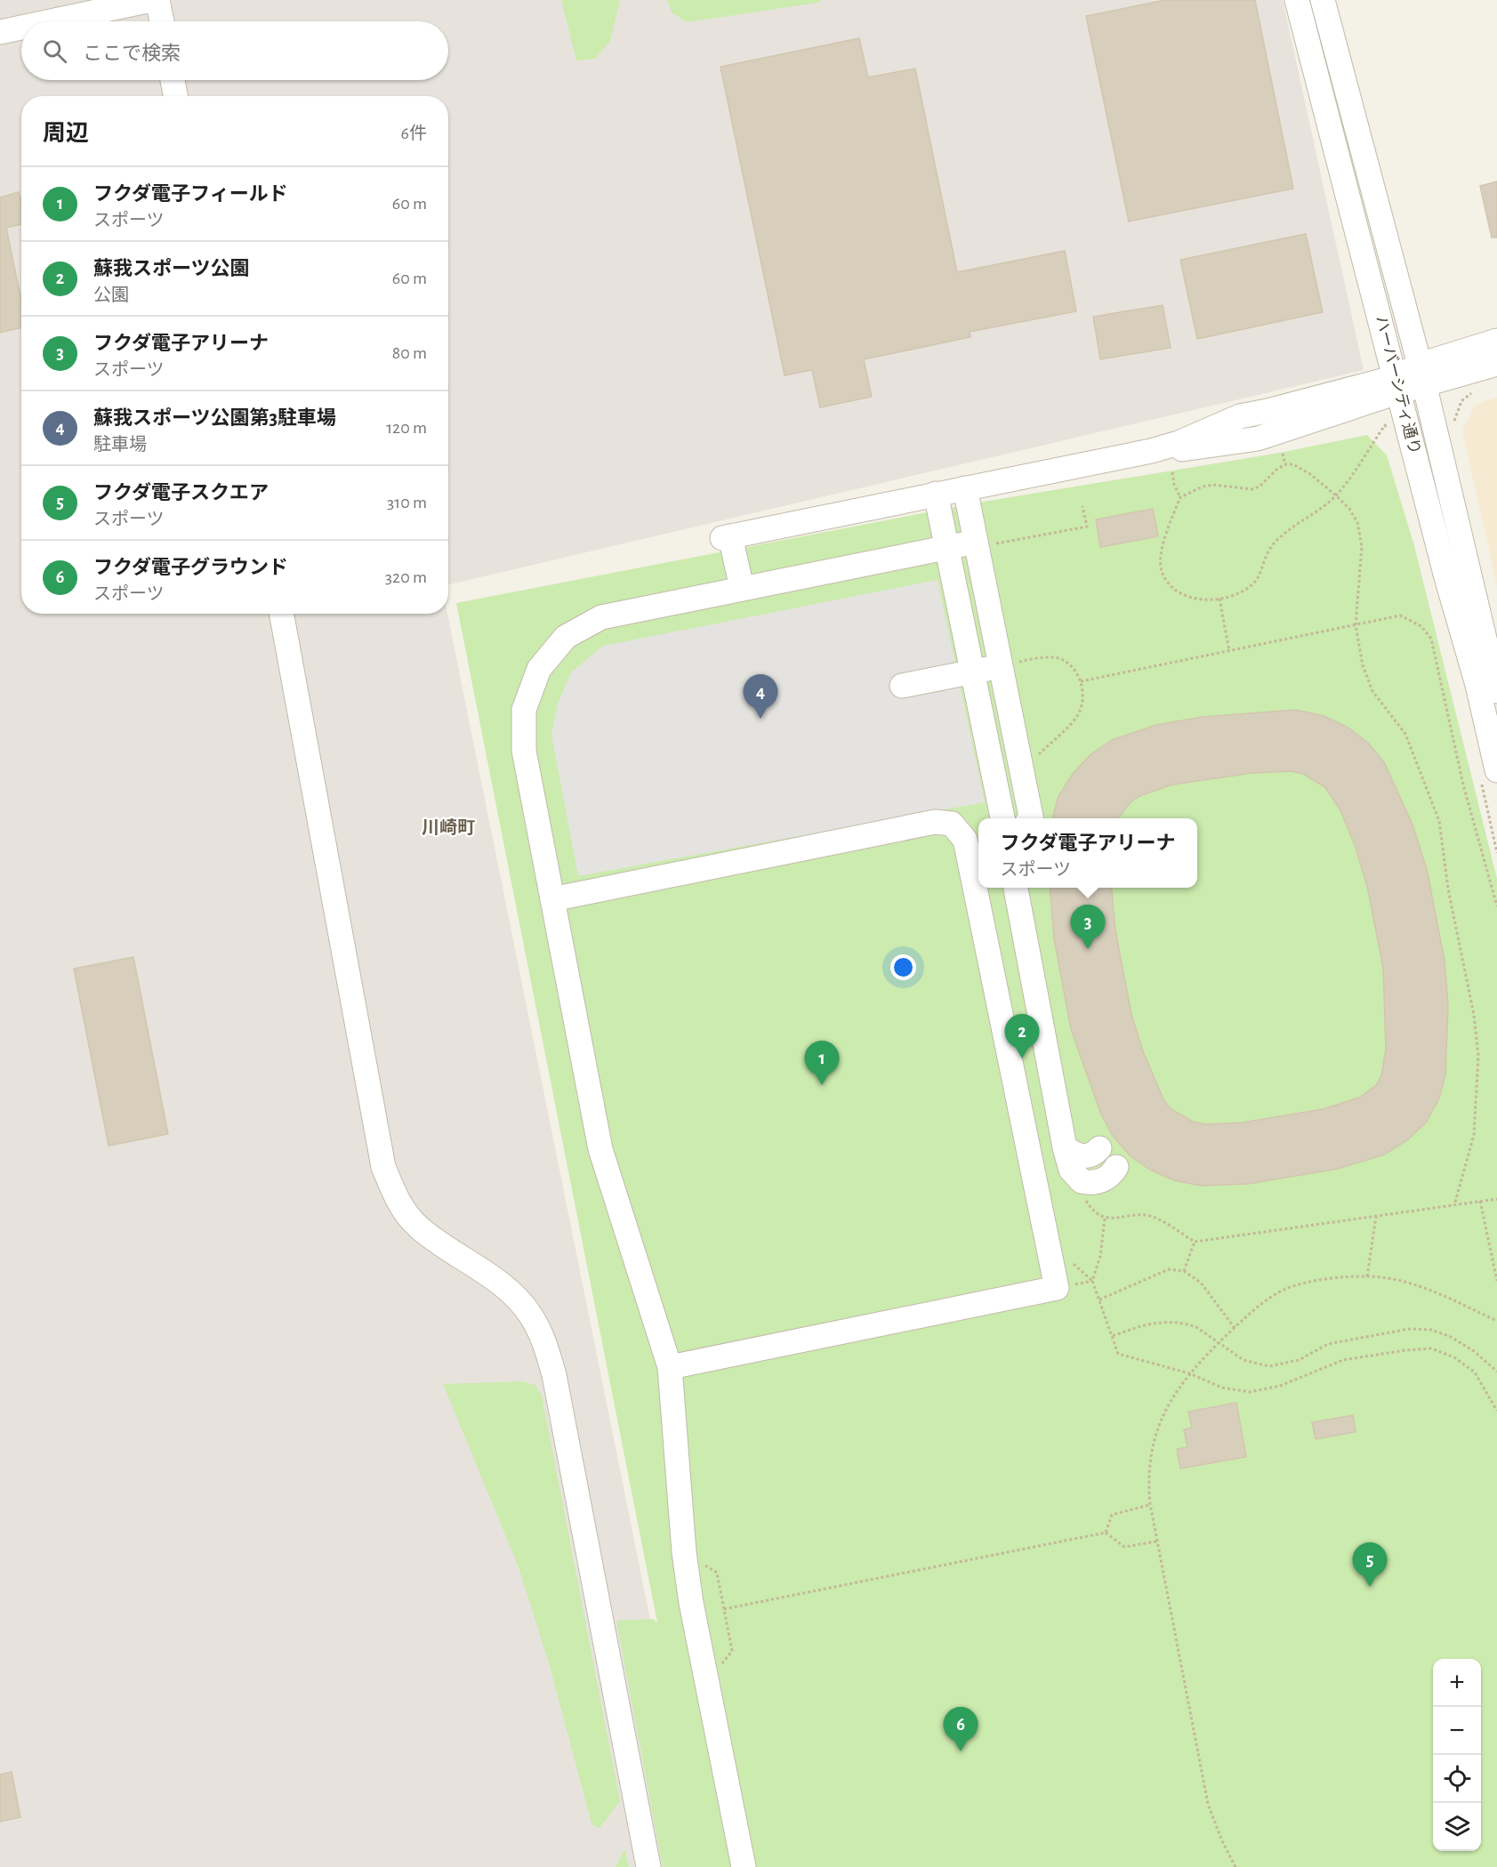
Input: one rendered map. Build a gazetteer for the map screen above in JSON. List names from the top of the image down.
{
  "streets": {
    "street": ["ハーバーシティ通り"]
  },
  "districts": ["川崎町"],
  "page": {
    "search": "ここで検索",
    "heading": ["周辺", "6件"],
    "list": [
      {
        "mark": "1",
        "name": "フクダ電子フィールド",
        "note": "スポーツ",
        "value": "60 m"
      },
      {
        "mark": "2",
        "name": "蘇我スポーツ公園",
        "note": "公園",
        "value": "60 m"
      },
      {
        "mark": "3",
        "name": "フクダ電子アリーナ",
        "note": "スポーツ",
        "value": "80 m"
      },
      {
        "mark": "4",
        "name": "蘇我スポーツ公園第3駐車場",
        "note": "駐車場",
        "value": "120 m"
      },
      {
        "mark": "5",
        "name": "フクダ電子スクエア",
        "note": "スポーツ",
        "value": "310 m"
      },
      {
        "mark": "6",
        "name": "フクダ電子グラウンド",
        "note": "スポーツ",
        "value": "320 m"
      }
    ],
    "pins": [
      "4",
      "3",
      "2",
      "1",
      "5",
      "6"
    ],
    "popup": ["フクダ電子アリーナ", "スポーツ"],
    "map_buttons": ["+", "−"]
  }
}
